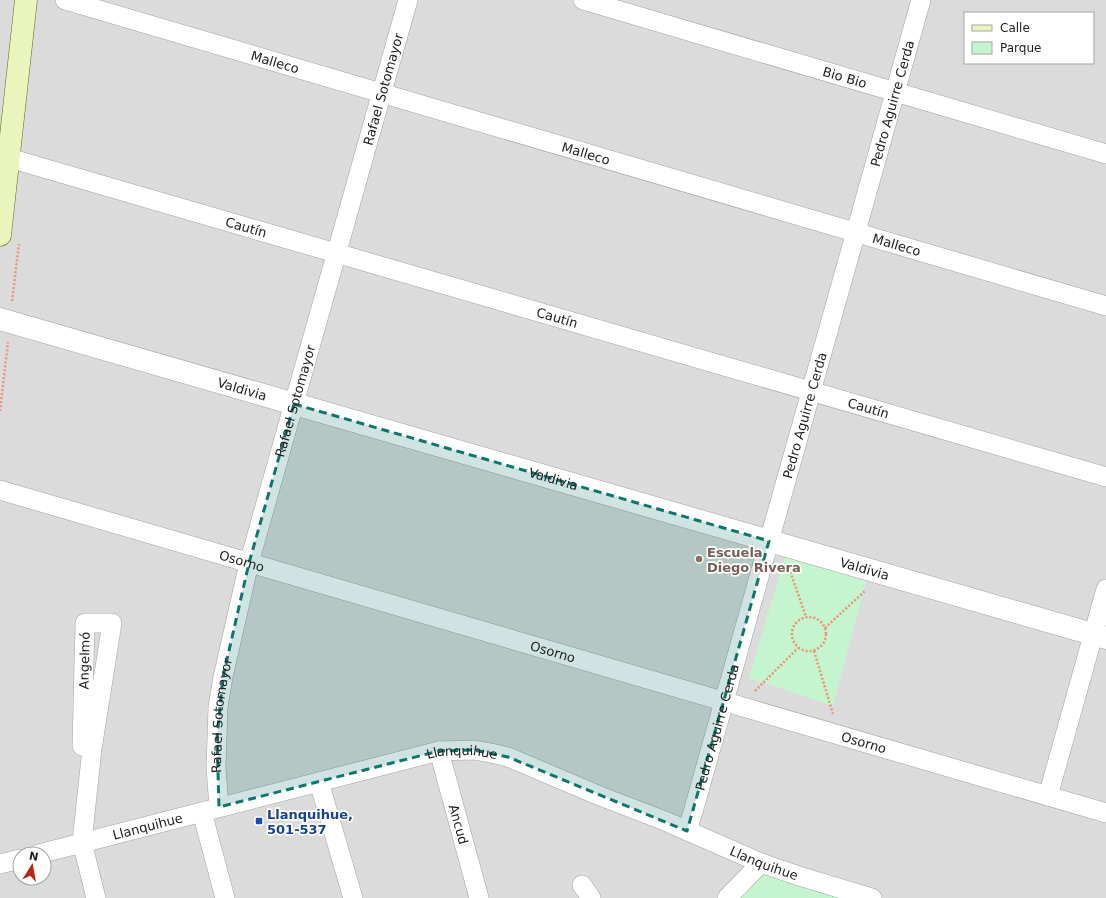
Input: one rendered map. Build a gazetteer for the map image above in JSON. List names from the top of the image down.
{
  "streets": {
    "street": [
      "Malleco",
      "Bio Bio",
      "Rafael Sotomayor",
      "Pedro Aguirre Cerda",
      "Cautín",
      "Valdivia",
      "Osorno",
      "Angelmó",
      "Llanquihue",
      "Ancud"
    ]
  },
  "crossings": [
    ["Malleco", "Rafael Sotomayor"],
    ["Malleco", "Pedro Aguirre Cerda"],
    ["Bio Bio", "Pedro Aguirre Cerda"],
    ["Rafael Sotomayor", "Cautín"],
    ["Rafael Sotomayor", "Valdivia"],
    ["Rafael Sotomayor", "Osorno"],
    ["Rafael Sotomayor", "Llanquihue"],
    ["Pedro Aguirre Cerda", "Cautín"],
    ["Pedro Aguirre Cerda", "Valdivia"],
    ["Pedro Aguirre Cerda", "Osorno"],
    ["Pedro Aguirre Cerda", "Llanquihue"],
    ["Angelmó", "Llanquihue"],
    ["Llanquihue", "Ancud"]
  ],
  "places": {
    "other": ["Escuela Diego Rivera"],
    "transit": ["Llanquihue, 501-537"]
  },
  "legend": ["Calle", "Parque"],
  "north": "top"
}
